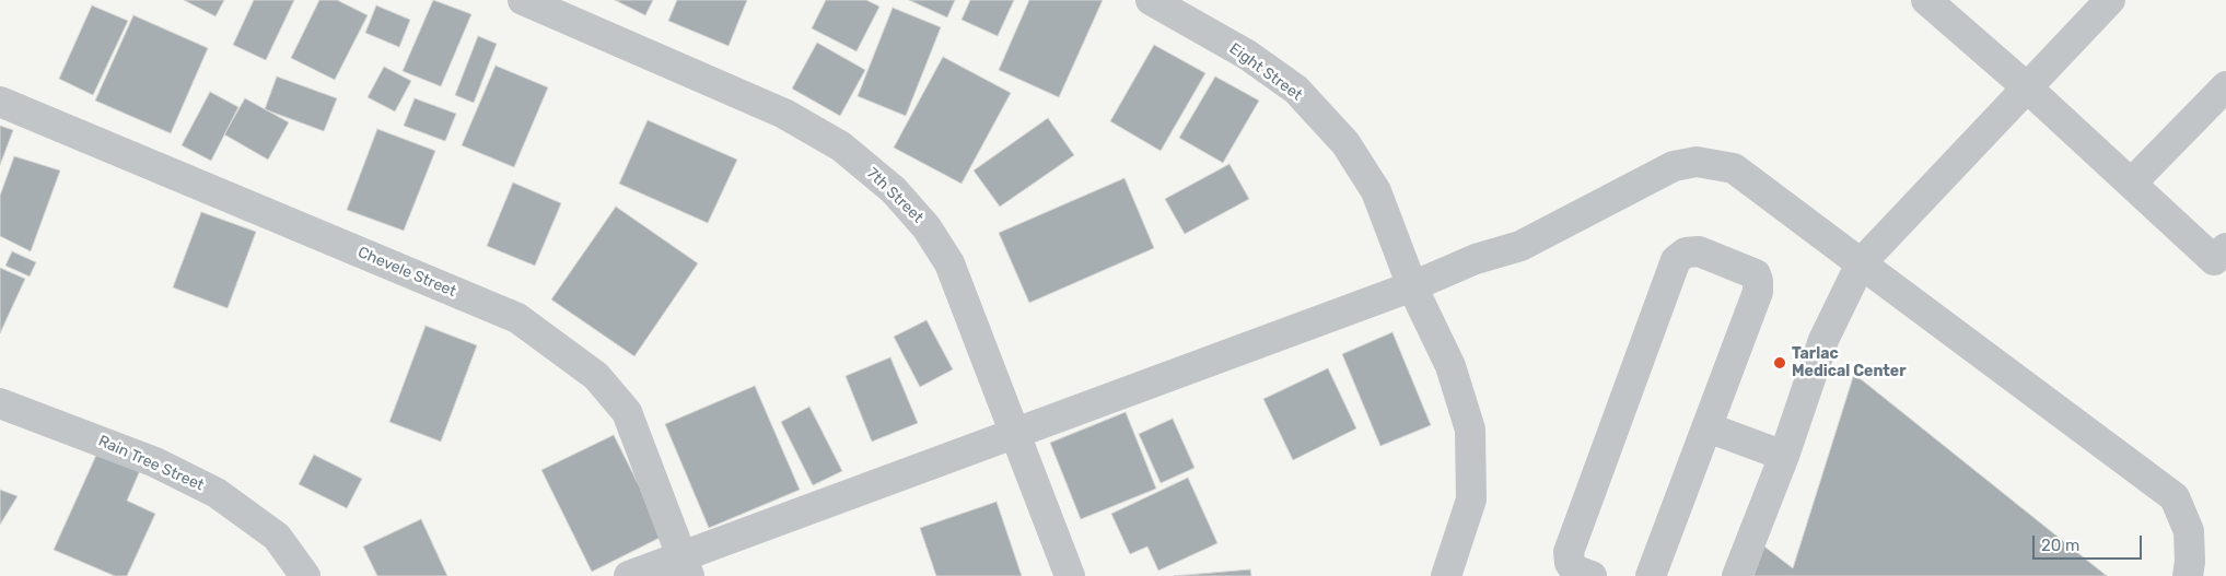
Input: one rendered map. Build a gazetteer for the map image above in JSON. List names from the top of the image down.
{
  "streets": {
    "street": [
      "Eight Street",
      "7th Street",
      "Chevele Street",
      "Rain Tree Street"
    ]
  },
  "places": ["Tarlac Medical Center"],
  "scale_bar": "20 m"
}
